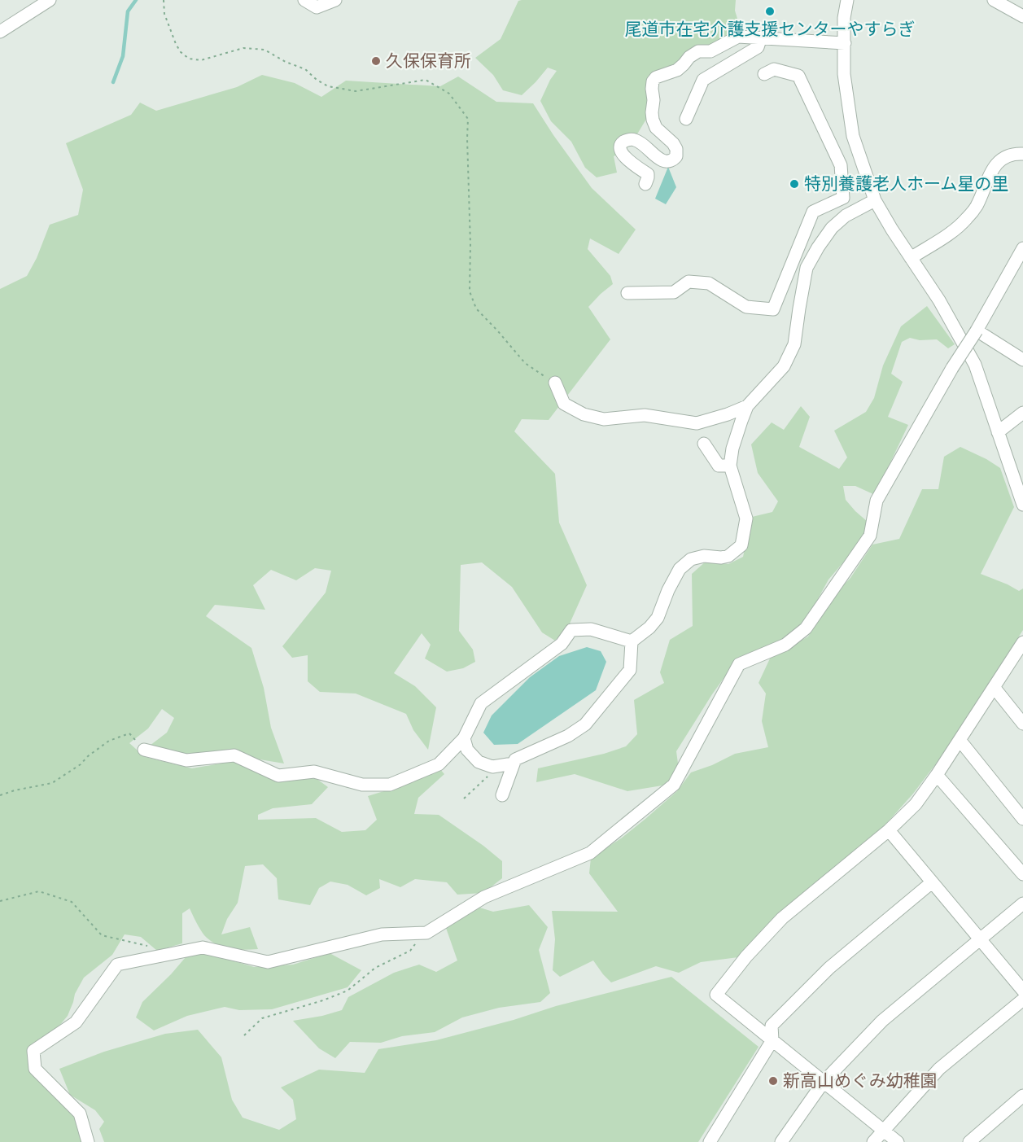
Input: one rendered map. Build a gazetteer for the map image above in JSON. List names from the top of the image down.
{
  "places": [
    "尾道市在宅介護支援センターやすらぎ",
    "久保保育所",
    "特別養護老人ホーム星の里",
    "新高山めぐみ幼稚園"
  ]
}
